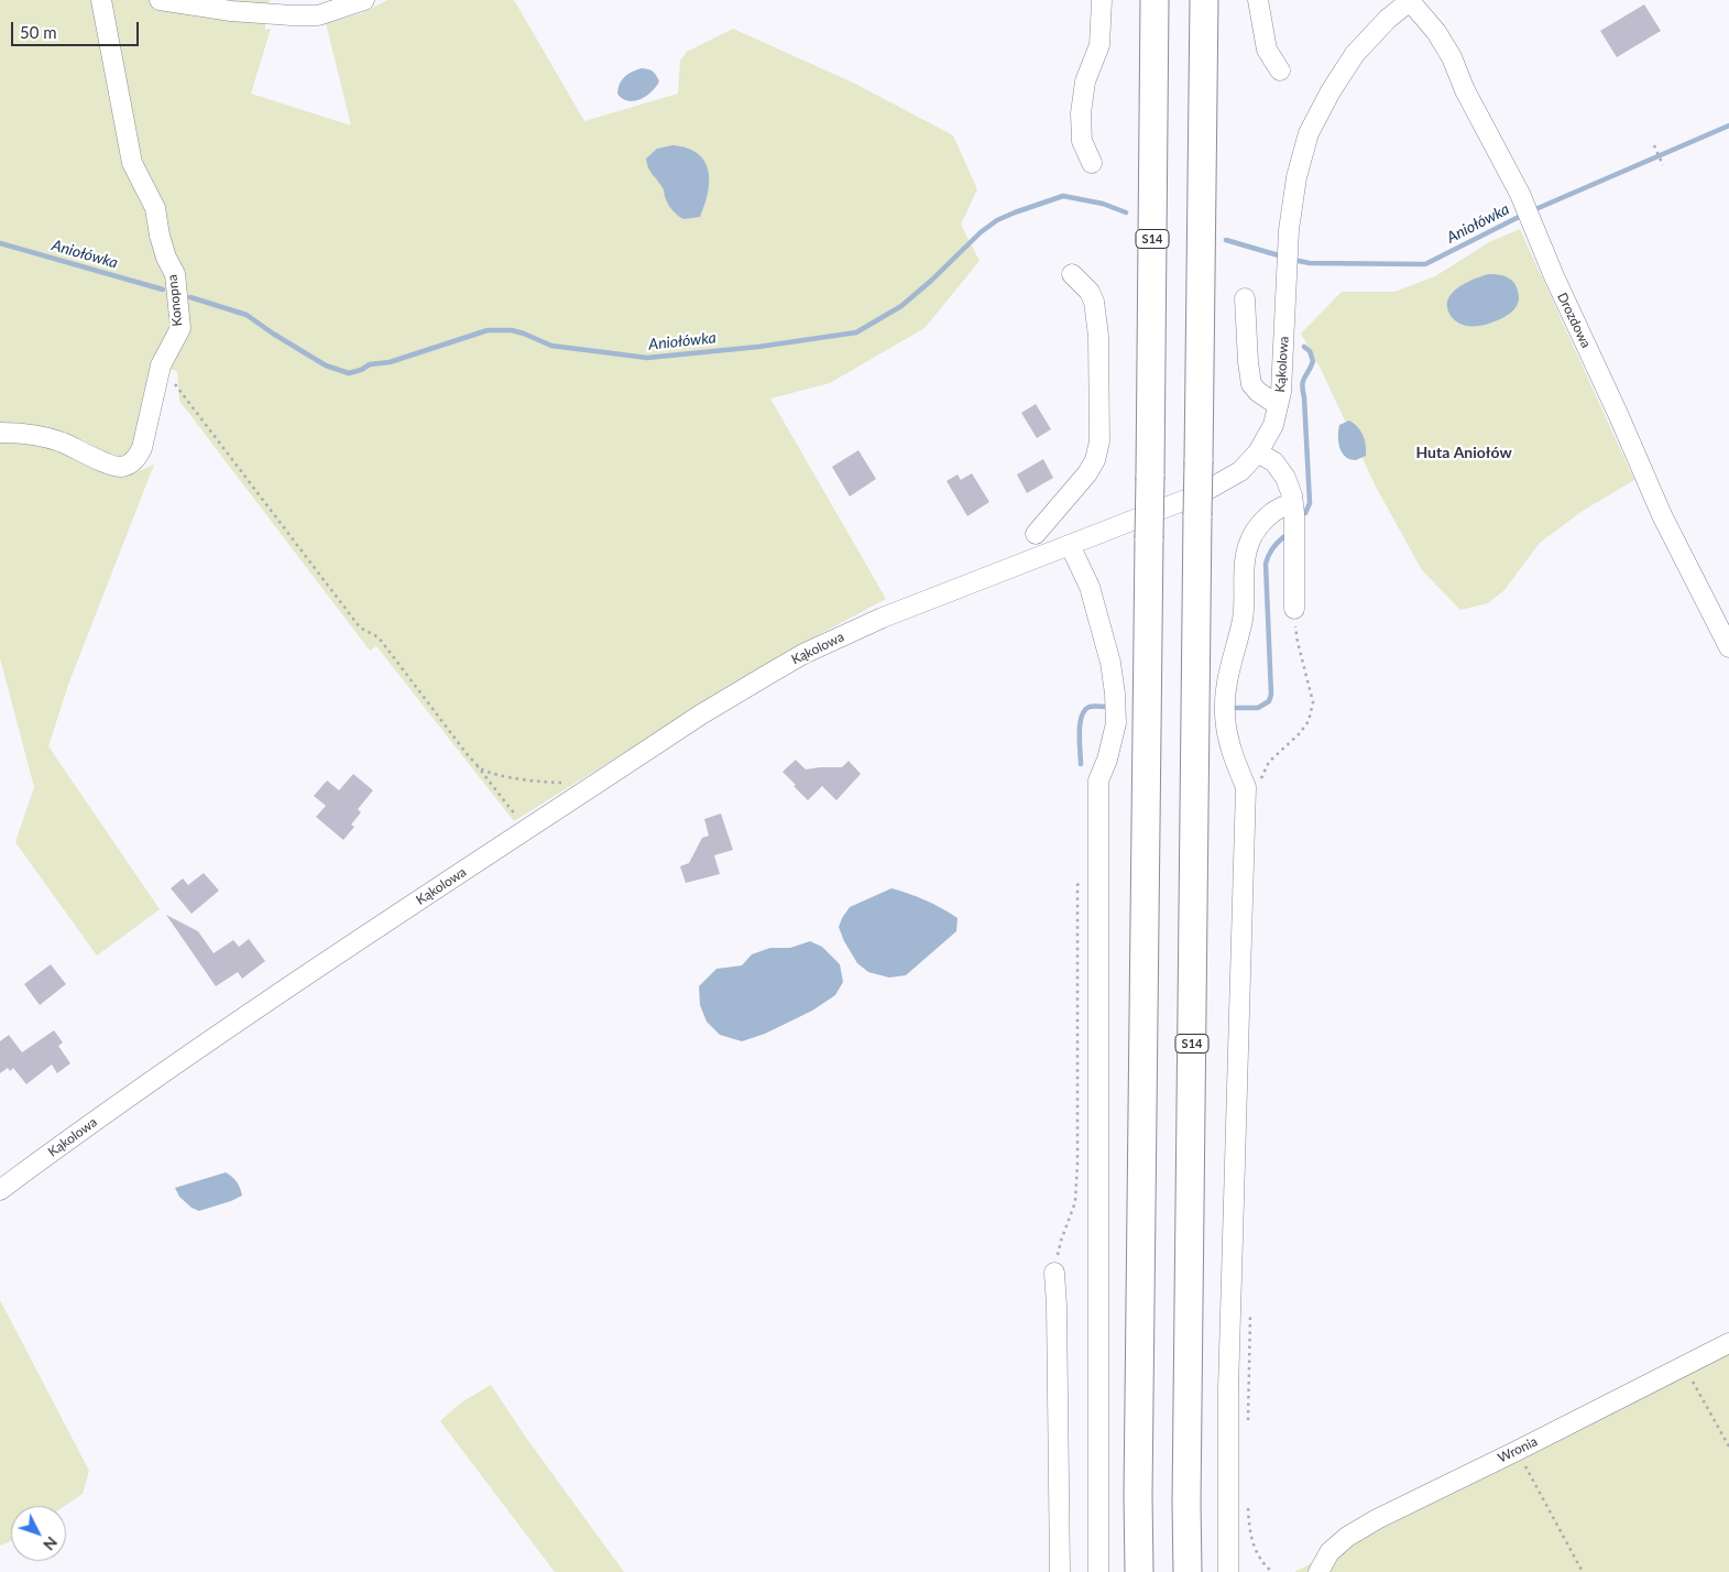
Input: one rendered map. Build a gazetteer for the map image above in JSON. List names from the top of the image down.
{
  "streets": {
    "highway": ["S14"],
    "street": [
      "Konopna",
      "Drozdowa",
      "Kąkolowa",
      "Wronia"
    ]
  },
  "crossings": [
    ["Drozdowa", "Kąkolowa"]
  ],
  "districts": ["Huta Aniołów"],
  "water": ["Aniołówka"],
  "scale_bar": "50 m",
  "north": "bottom right"
}
